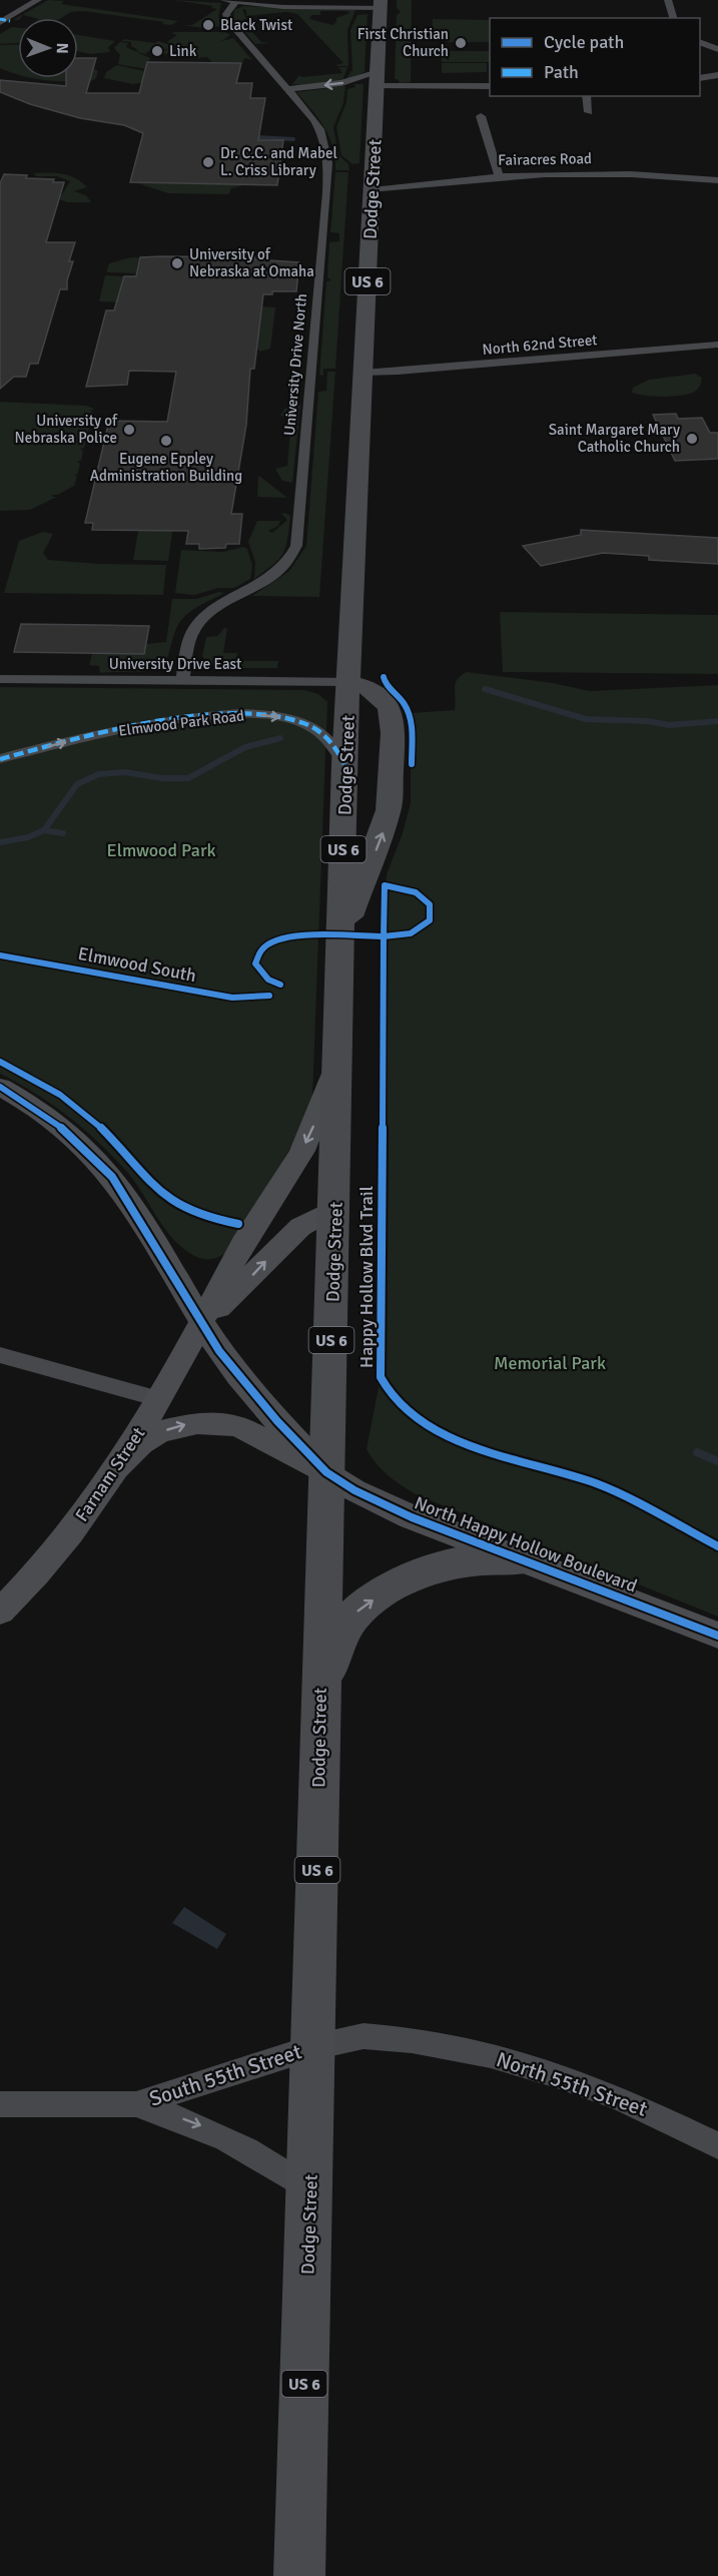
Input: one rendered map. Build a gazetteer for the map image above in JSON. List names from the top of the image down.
{
  "streets": {
    "highway": ["Dodge Street", "US 6"],
    "main road": ["Farnam Street", "North Happy Hollow Boulevard"],
    "street": [
      "Fairacres Road",
      "North 62nd Street",
      "University Drive North",
      "University Drive East",
      "Elmwood Park Road",
      "South 55th Street",
      "North 55th Street"
    ],
    "cycle path": ["Elmwood South", "Happy Hollow Blvd Trail"]
  },
  "crossings": [
    ["Fairacres Road", "Dodge Street"],
    ["Dodge Street", "North 62nd Street"],
    ["Dodge Street", "University Drive East"],
    ["Dodge Street", "Elmwood Park Road"],
    ["Dodge Street", "Farnam Street"],
    ["Dodge Street", "North Happy Hollow Boulevard"],
    ["Dodge Street", "South 55th Street"],
    ["Dodge Street", "North 55th Street"],
    ["University Drive North", "University Drive East"],
    ["South 55th Street", "North 55th Street"]
  ],
  "one_way": ["Elmwood Park Road", "South 55th Street"],
  "parks": ["Elmwood Park", "Memorial Park"],
  "places": [
    "Black Twist",
    "First Christian Church",
    "Link",
    "Dr. C.C. and Mabel L. Criss Library",
    "University of Nebraska at Omaha",
    "University of Nebraska Police",
    "Saint Margaret Mary Catholic Church",
    "Eugene Eppley Administration Building"
  ],
  "legend": ["Cycle path", "Path"],
  "north": "right"
}
